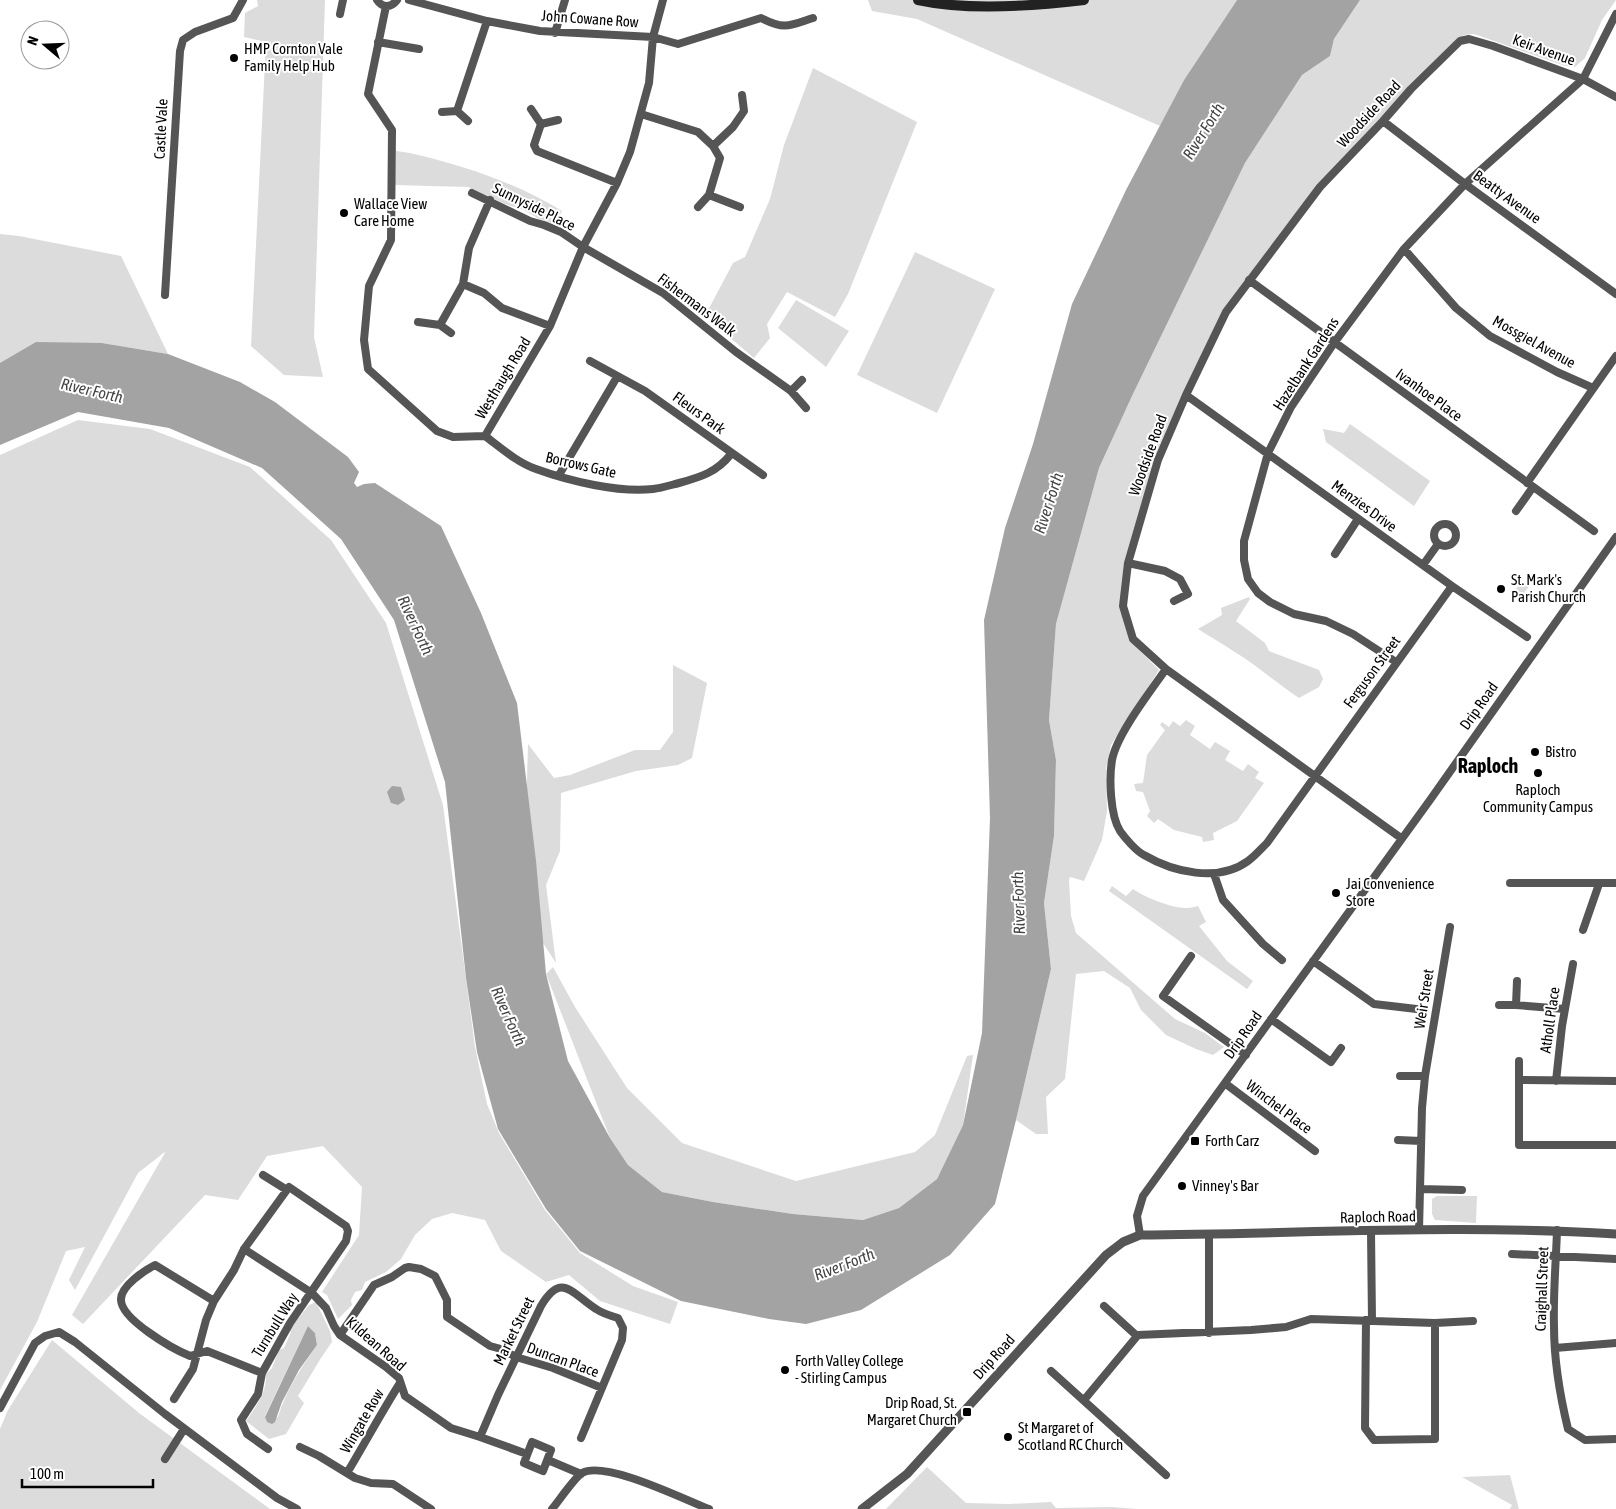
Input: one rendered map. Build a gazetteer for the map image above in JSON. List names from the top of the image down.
{
  "streets": {
    "street": [
      "John Cowane Row",
      "Keir Avenue",
      "Woodside Road",
      "Castle Vale",
      "Beatty Avenue",
      "Sunnyside Place",
      "Fishermans Walk",
      "Mossgiel Avenue",
      "Hazelbank Gardens",
      "Westhaugh Road",
      "Ivanhoe Place",
      "Fleurs Park",
      "Borrows Gate",
      "Menzies Drive",
      "Ferguson Street",
      "Drip Road",
      "Weir Street",
      "Atholl Place",
      "Winchel Place",
      "Raploch Road",
      "Craighall Street",
      "Turnbull Way",
      "Market Street",
      "Kildean Road",
      "Duncan Place",
      "Wingate Row"
    ]
  },
  "crossings": [
    ["John Cowane Row", "Westhaugh Road"],
    ["Keir Avenue", "Woodside Road"],
    ["Keir Avenue", "Hazelbank Gardens"],
    ["Woodside Road", "Beatty Avenue"],
    ["Woodside Road", "Ivanhoe Place"],
    ["Woodside Road", "Menzies Drive"],
    ["Woodside Road", "Ferguson Street"],
    ["Woodside Road", "Drip Road"],
    ["Beatty Avenue", "Hazelbank Gardens"],
    ["Sunnyside Place", "Fishermans Walk"],
    ["Sunnyside Place", "Westhaugh Road"],
    ["Fishermans Walk", "Westhaugh Road"],
    ["Mossgiel Avenue", "Hazelbank Gardens"],
    ["Hazelbank Gardens", "Ivanhoe Place"],
    ["Hazelbank Gardens", "Menzies Drive"],
    ["Hazelbank Gardens", "Ferguson Street"],
    ["Westhaugh Road", "Borrows Gate"],
    ["Fleurs Park", "Borrows Gate"],
    ["Menzies Drive", "Ferguson Street"],
    ["Drip Road", "Winchel Place"],
    ["Drip Road", "Raploch Road"],
    ["Weir Street", "Raploch Road"],
    ["Raploch Road", "Craighall Street"],
    ["Turnbull Way", "Kildean Road"],
    ["Market Street", "Kildean Road"],
    ["Market Street", "Duncan Place"],
    ["Kildean Road", "Duncan Place"],
    ["Kildean Road", "Wingate Row"]
  ],
  "districts": ["Raploch"],
  "water": ["River Forth"],
  "places": {
    "other": [
      "HMP Cornton Vale Family Help Hub",
      "Wallace View Care Home",
      "St. Mark's Parish Church",
      "Bistro",
      "Raploch Community Campus",
      "Jai Convenience Store",
      "Vinney's Bar",
      "Forth Valley College - Stirling Campus",
      "St Margaret of Scotland RC Church"
    ],
    "transit": ["Forth Carz", "Drip Road, St. Margaret Church"]
  },
  "scale_bar": "100 m",
  "north": "left"
}
